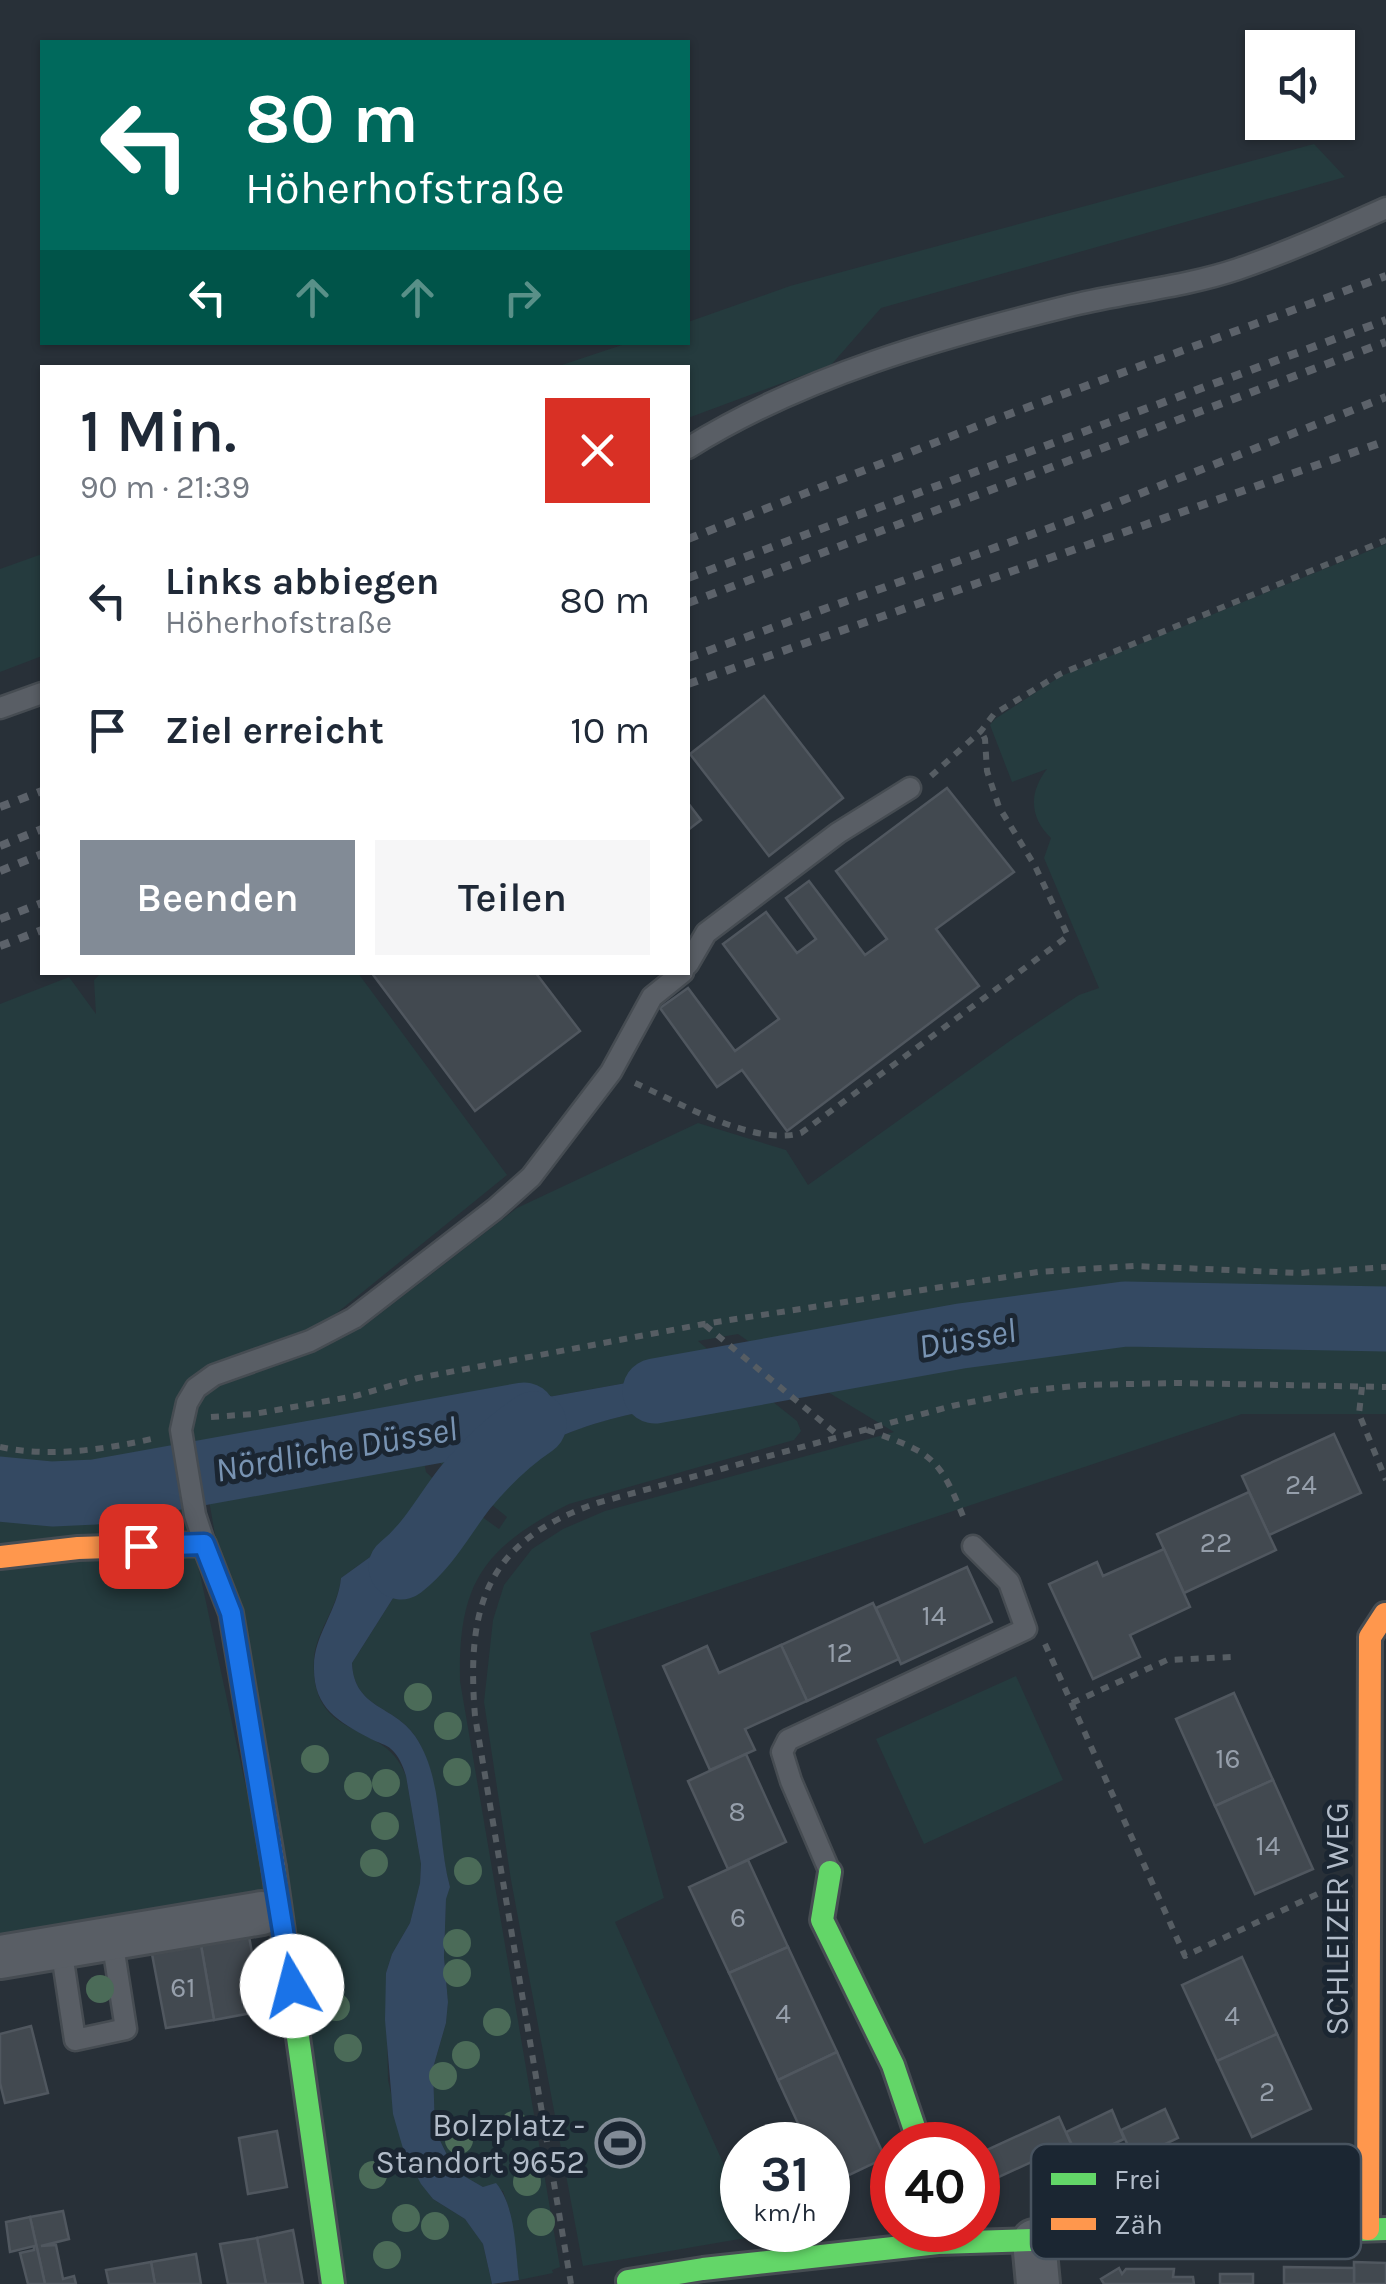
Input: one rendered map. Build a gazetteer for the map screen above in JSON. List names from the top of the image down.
{
  "streets": {
    "street": ["SCHLEIZER WEG"]
  },
  "water": ["Düssel", "Nördliche Düssel"],
  "places": {
    "sports": ["Bolzplatz - Standort 9652"]
  },
  "house_numbers": [
    "24",
    "22",
    "14",
    "12",
    "16",
    "8",
    "14",
    "6",
    "61",
    "4",
    "4",
    "2"
  ],
  "legend": ["Frei", "Zäh"],
  "page": {
    "turn": ["80 m", "Höherhofstraße"],
    "heading": ["1 Min.", "90 m · 21:39"],
    "list": [
      {
        "name": "Links abbiegen",
        "note": "Höherhofstraße",
        "value": "80 m"
      },
      {
        "name": "Ziel erreicht",
        "value": "10 m"
      }
    ],
    "buttons": ["Beenden", "Teilen"],
    "speed": "31 km/h",
    "limit": "40"
  }
}
